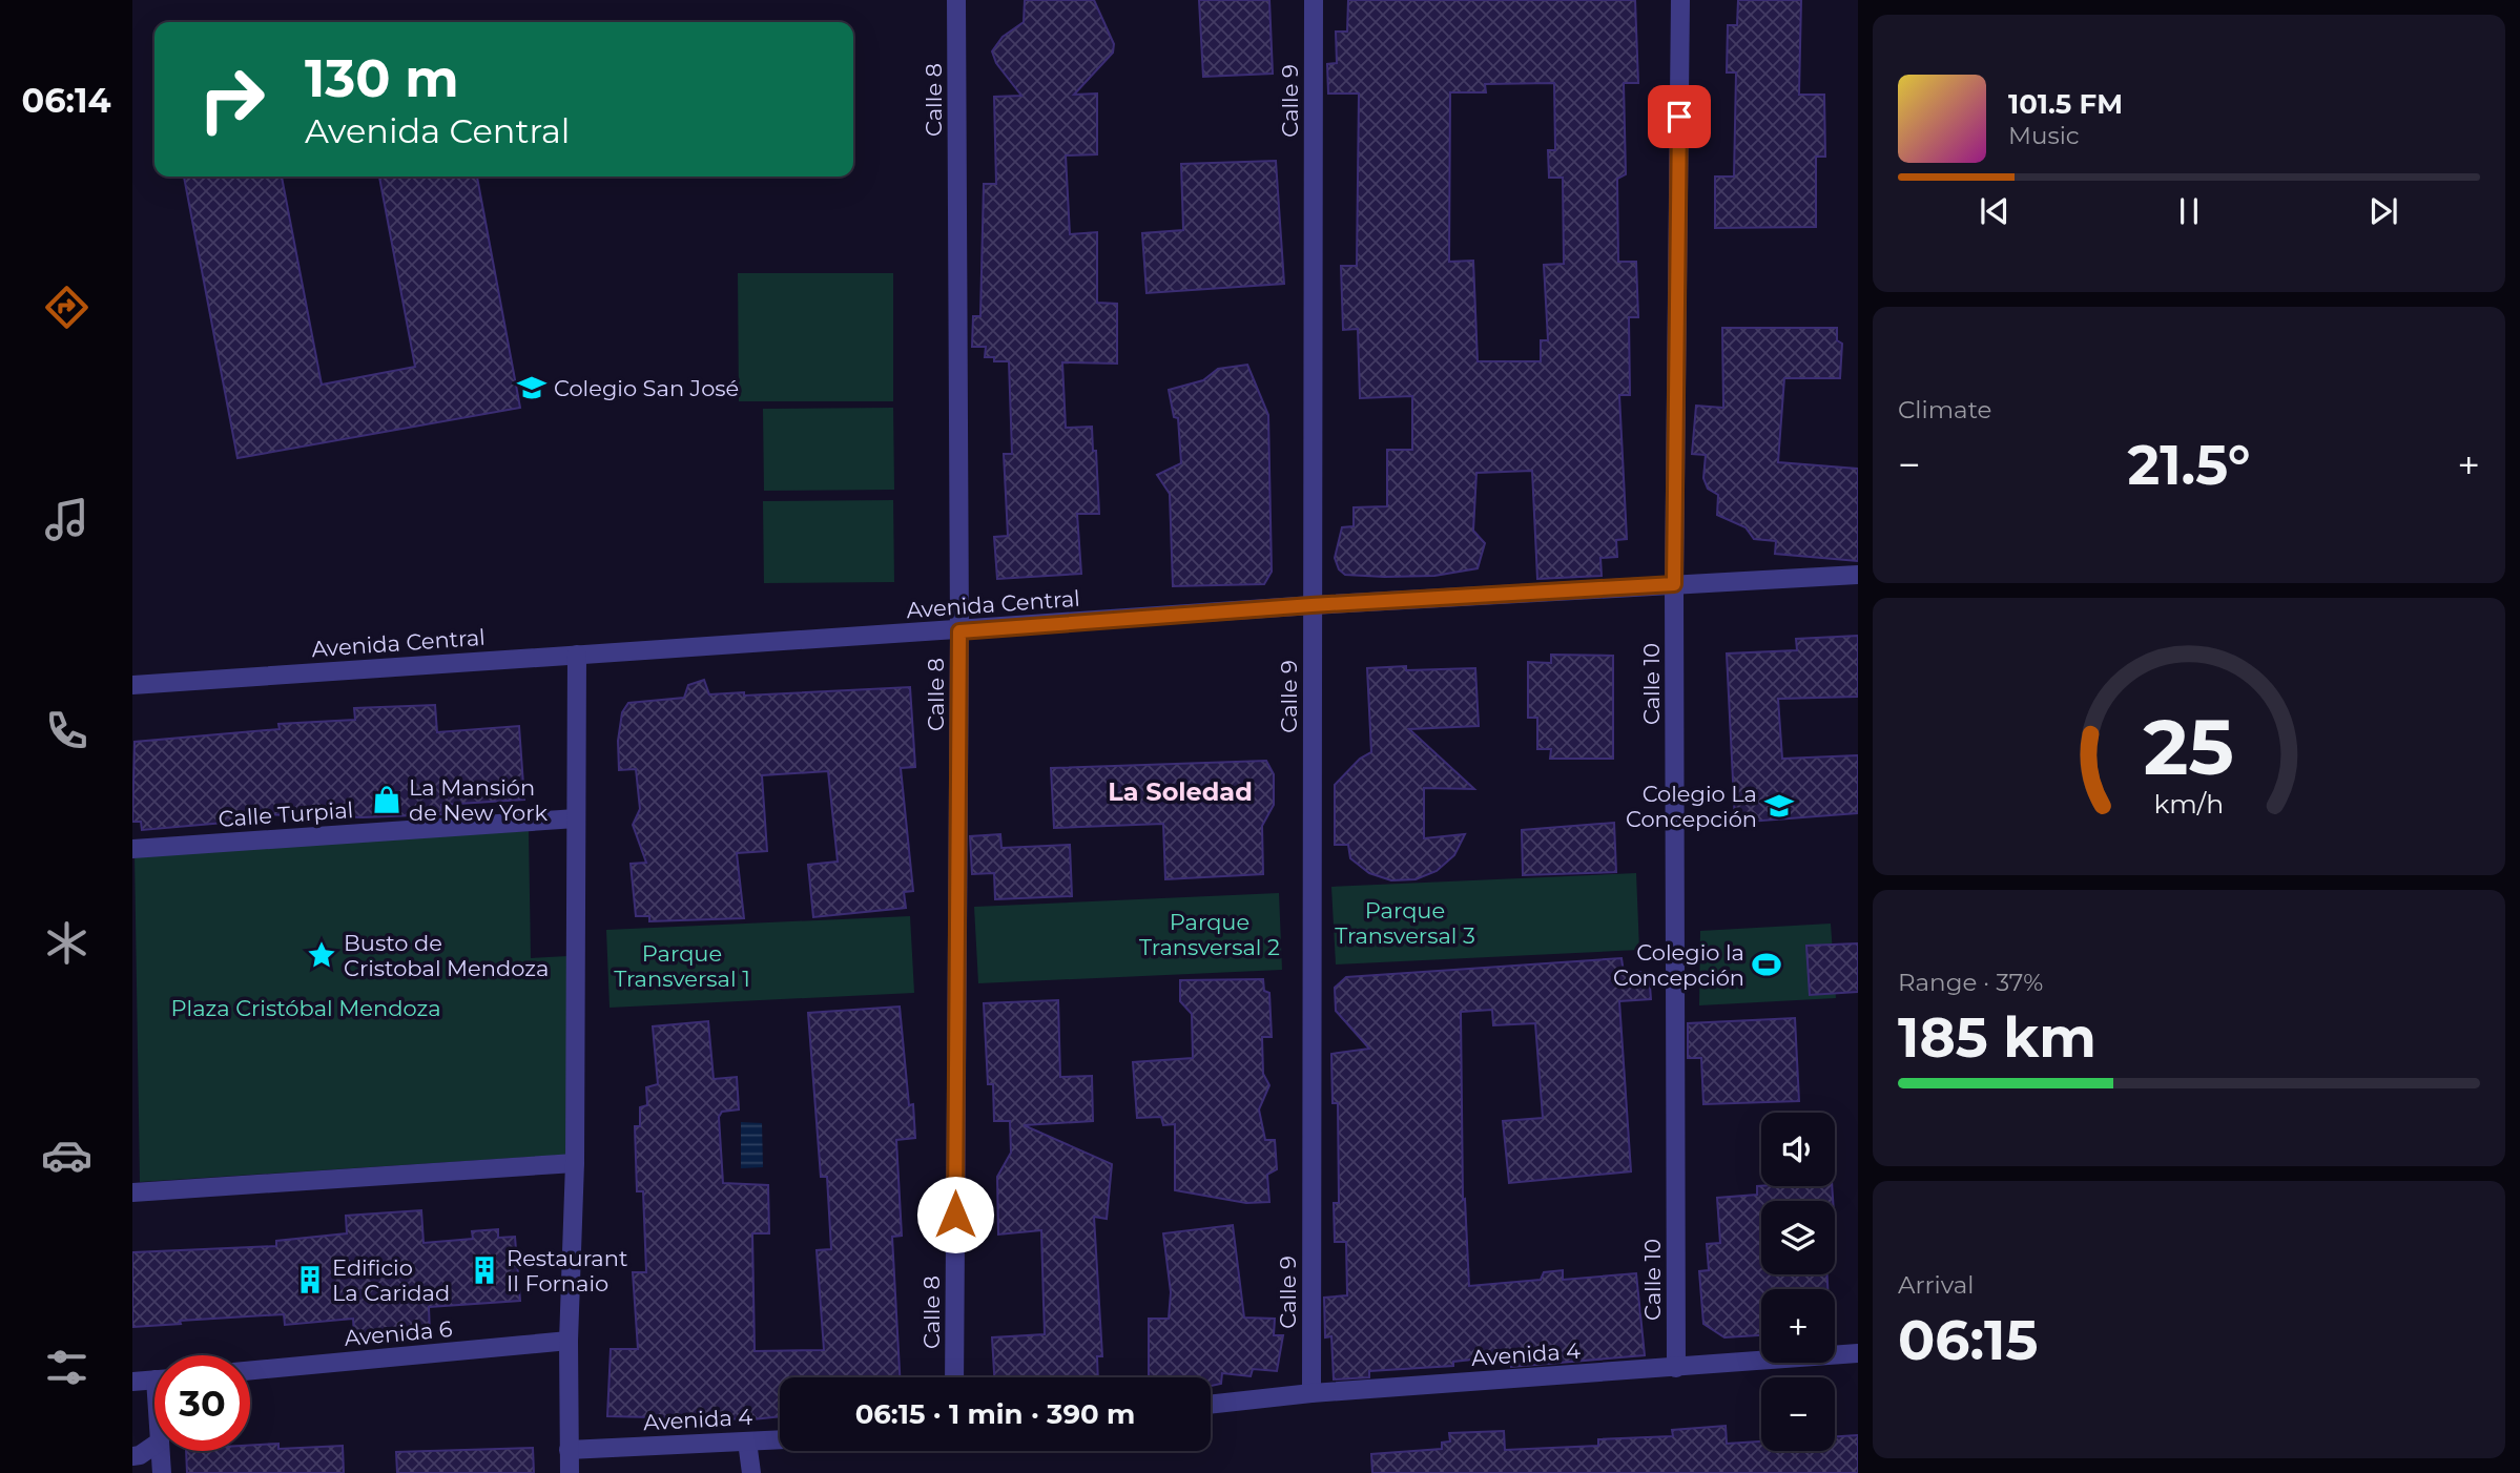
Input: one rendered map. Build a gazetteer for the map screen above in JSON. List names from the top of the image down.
{
  "streets": {
    "street": [
      "Calle 8",
      "Calle 9",
      "Avenida Central",
      "Calle 10",
      "Calle Turpial",
      "Avenida 6",
      "Avenida 4"
    ]
  },
  "crossings": [
    ["Calle 8", "Avenida Central"],
    ["Calle 9", "Avenida Central"],
    ["Calle 9", "Avenida 4"],
    ["Avenida Central", "Calle 10"],
    ["Calle 10", "Avenida 4"]
  ],
  "districts": ["La Soledad"],
  "parks": [
    "Parque Transversal 3",
    "Parque Transversal 2",
    "Parque Transversal 1",
    "Plaza Cristóbal Mendoza"
  ],
  "places": {
    "school or university": ["Colegio San José", "Colegio La Concepción"],
    "shop": ["La Mansión de New York"],
    "place": ["Busto de Cristobal Mendoza"],
    "sports": ["Colegio la Concepción"],
    "building": ["Restaurant Il Fornaio", "Edificio La Caridad"]
  },
  "page": {
    "tabs": "06:14",
    "turn": ["130 m", "Avenida Central"],
    "song": ["101.5 FM", "Music"],
    "tile": [
      "Climate",
      ["Range · 37%", "185 km"],
      ["Arrival", "06:15"]
    ],
    "heat": ["−", "21.5°", "+"],
    "map_buttons": ["+", "−"],
    "limit": "30",
    "trip": "06:15 · 1 min · 390 m",
    "gauge": ["25", "km/h"]
  }
}
